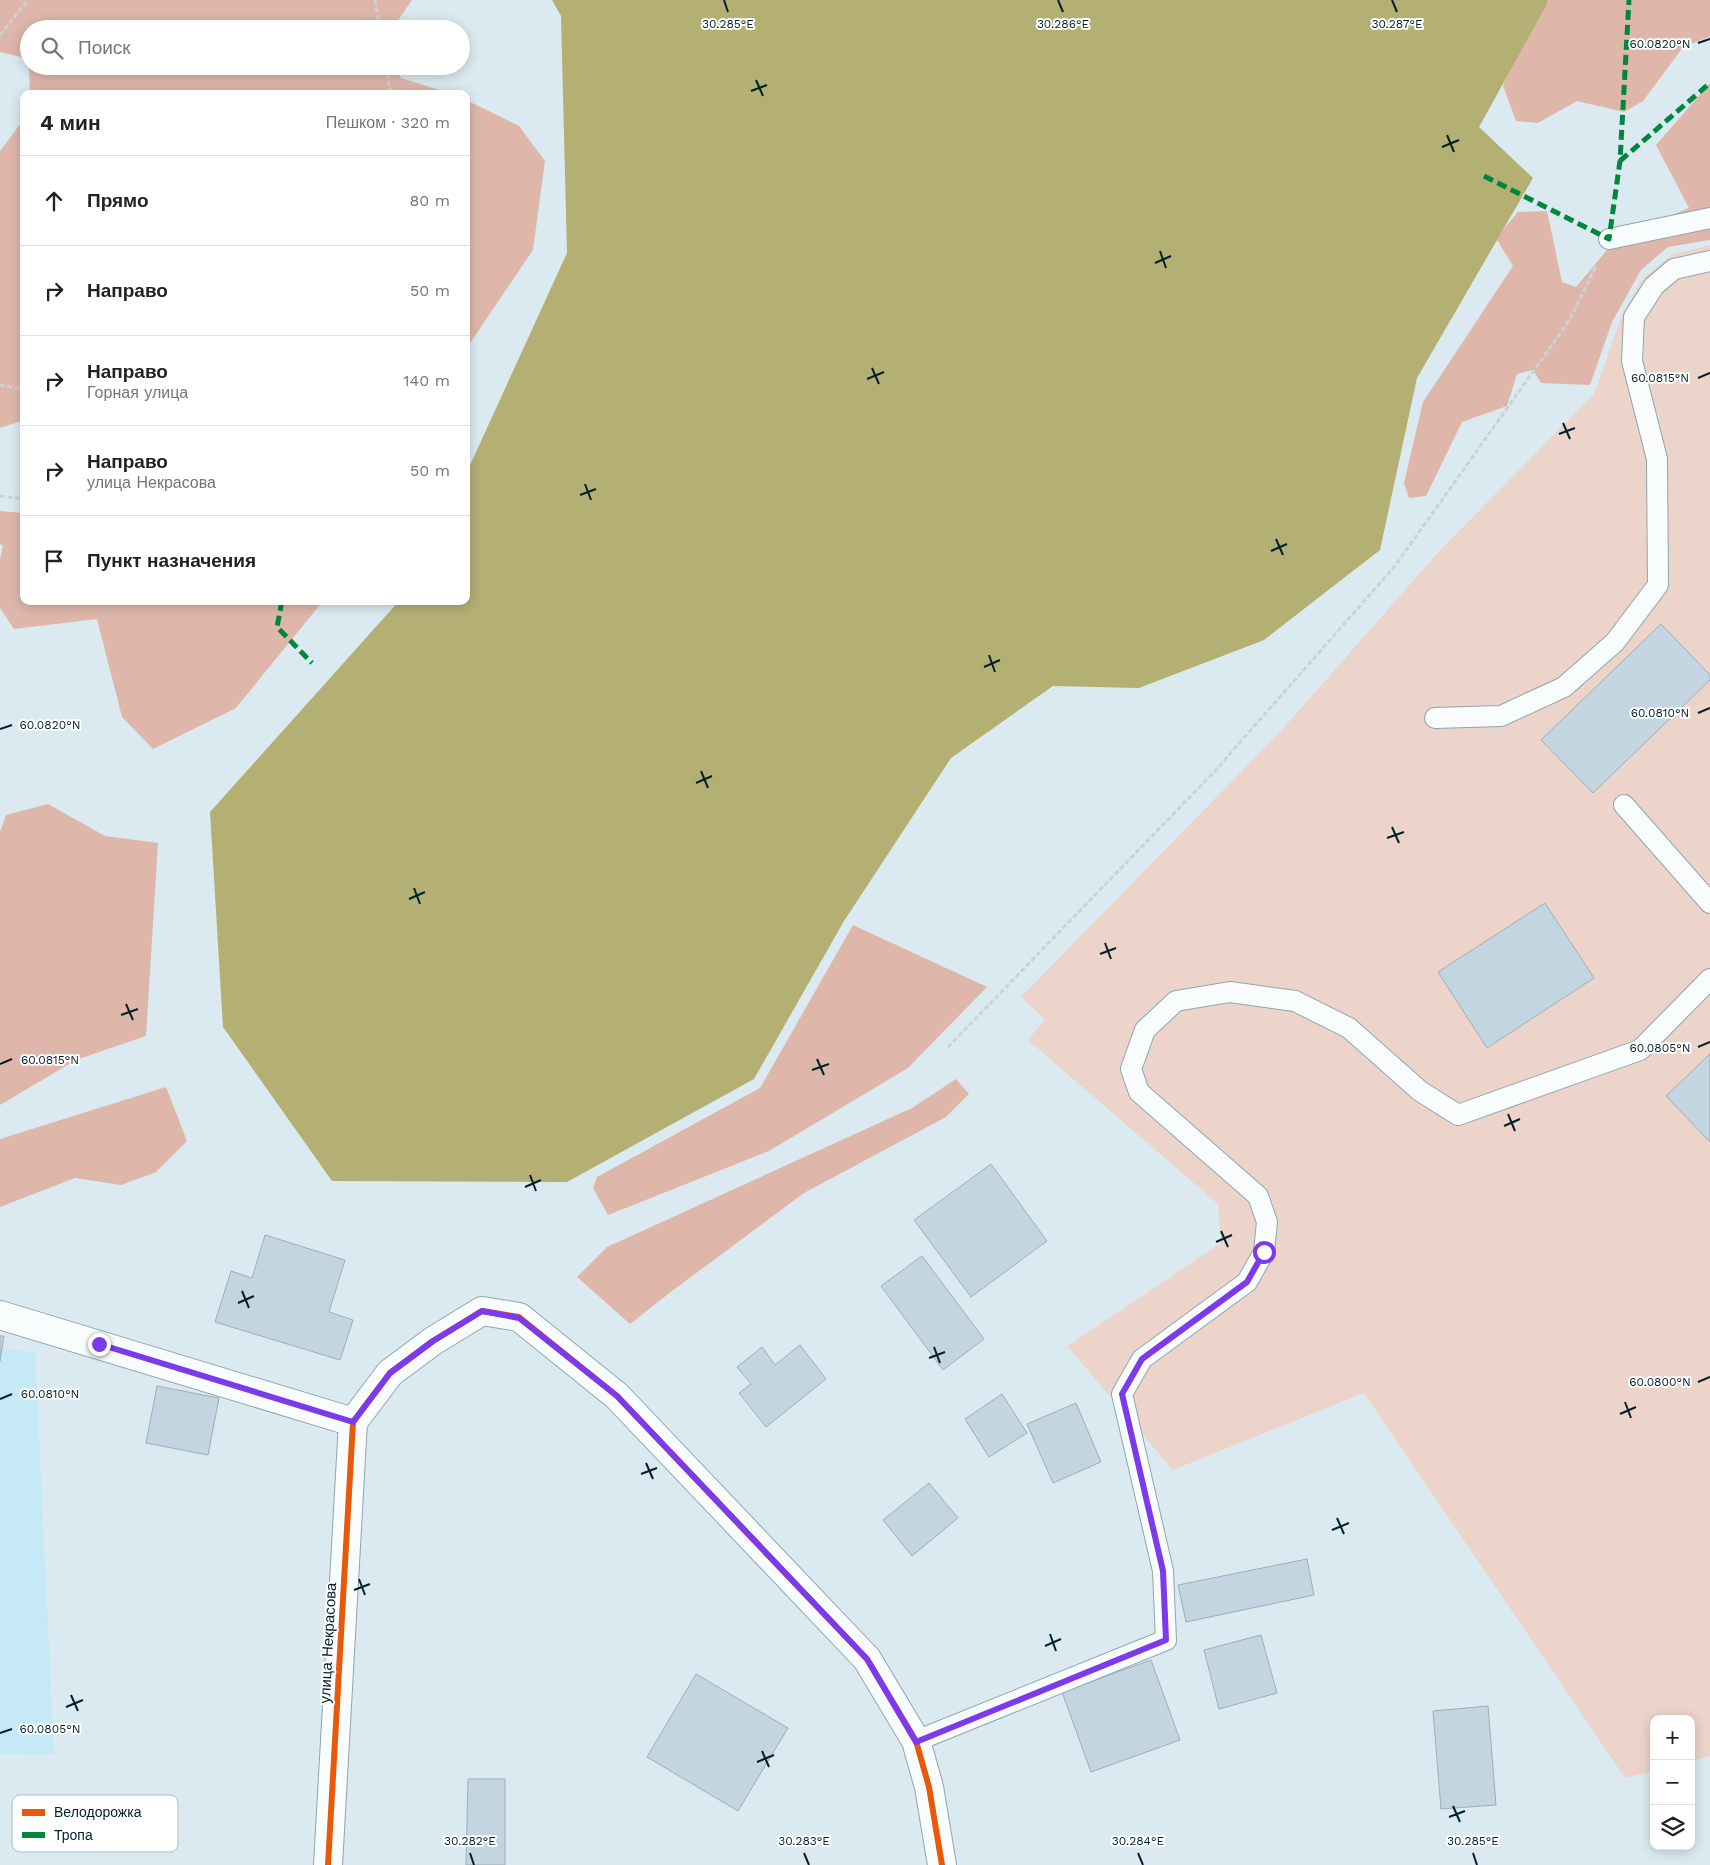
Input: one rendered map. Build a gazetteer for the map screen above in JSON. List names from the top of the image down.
{
  "streets": {
    "street": ["улица Некрасова"]
  },
  "legend": ["Велодорожка", "Тропа"],
  "page": {
    "search": "Поиск",
    "heading": ["4 мин", "Пешком · 320 m"],
    "list": [
      ["Прямо", "80 m"],
      ["Направо", "50 m"],
      ["Направо", "Горная улица", "140 m"],
      ["Направо", "улица Некрасова", "50 m"],
      "Пункт назначения"
    ],
    "map_buttons": ["+", "−"]
  },
  "coordinates": [
    "30.285°E",
    "30.286°E",
    "30.287°E",
    "60.0820°N",
    "60.0815°N",
    "60.0810°N",
    "60.0805°N",
    "60.0800°N",
    "30.282°E",
    "30.283°E",
    "30.284°E"
  ]
}
